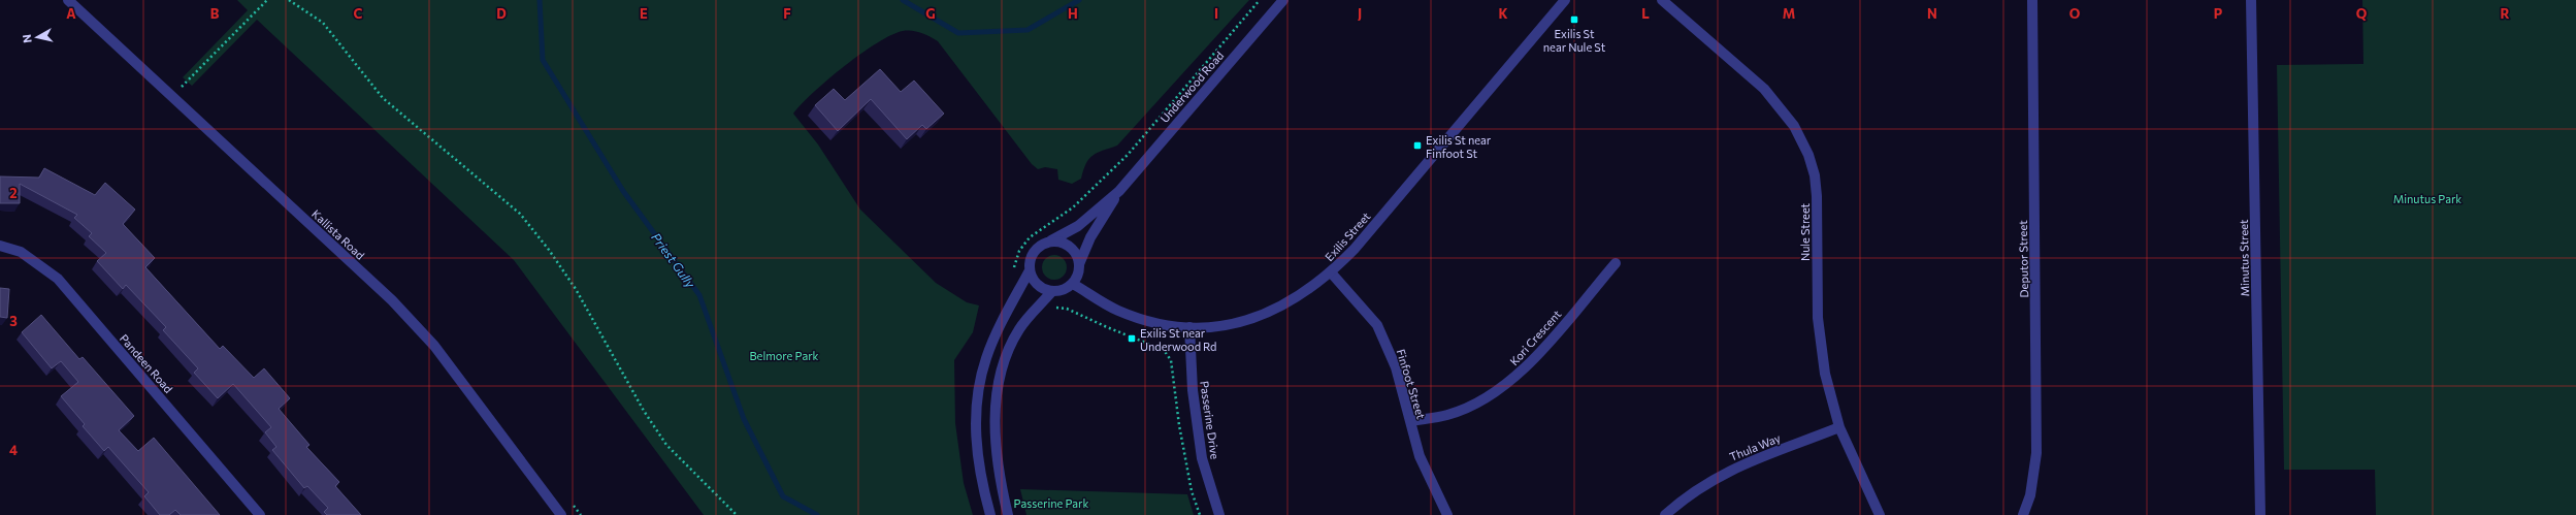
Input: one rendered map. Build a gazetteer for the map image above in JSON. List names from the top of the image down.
{
  "streets": {
    "street": [
      "Underwood Road",
      "Nule Street",
      "Kallista Road",
      "Exilis Street",
      "Minutus Street",
      "Deputor Street",
      "Kori Crescent",
      "Pandeen Road",
      "Finfoot Street",
      "Passerine Drive",
      "Thula Way"
    ]
  },
  "crossings": [
    ["Underwood Road", "Exilis Street"],
    ["Nule Street", "Thula Way"],
    ["Exilis Street", "Finfoot Street"],
    ["Exilis Street", "Passerine Drive"],
    ["Kori Crescent", "Finfoot Street"]
  ],
  "water": ["Priest Gully"],
  "parks": ["Minutus Park", "Belmore Park", "Passerine Park"],
  "places": {
    "transit": ["Exilis St near Nule St", "Exilis St near Finfoot St", "Exilis St near Underwood Rd"]
  },
  "north": "left",
  "grid": {
    "columns": [
      "A",
      "B",
      "C",
      "D",
      "E",
      "F",
      "G",
      "H",
      "I",
      "J",
      "K",
      "L",
      "M",
      "N",
      "O",
      "P",
      "Q",
      "R"
    ],
    "rows": ["2", "3", "4"]
  }
}
